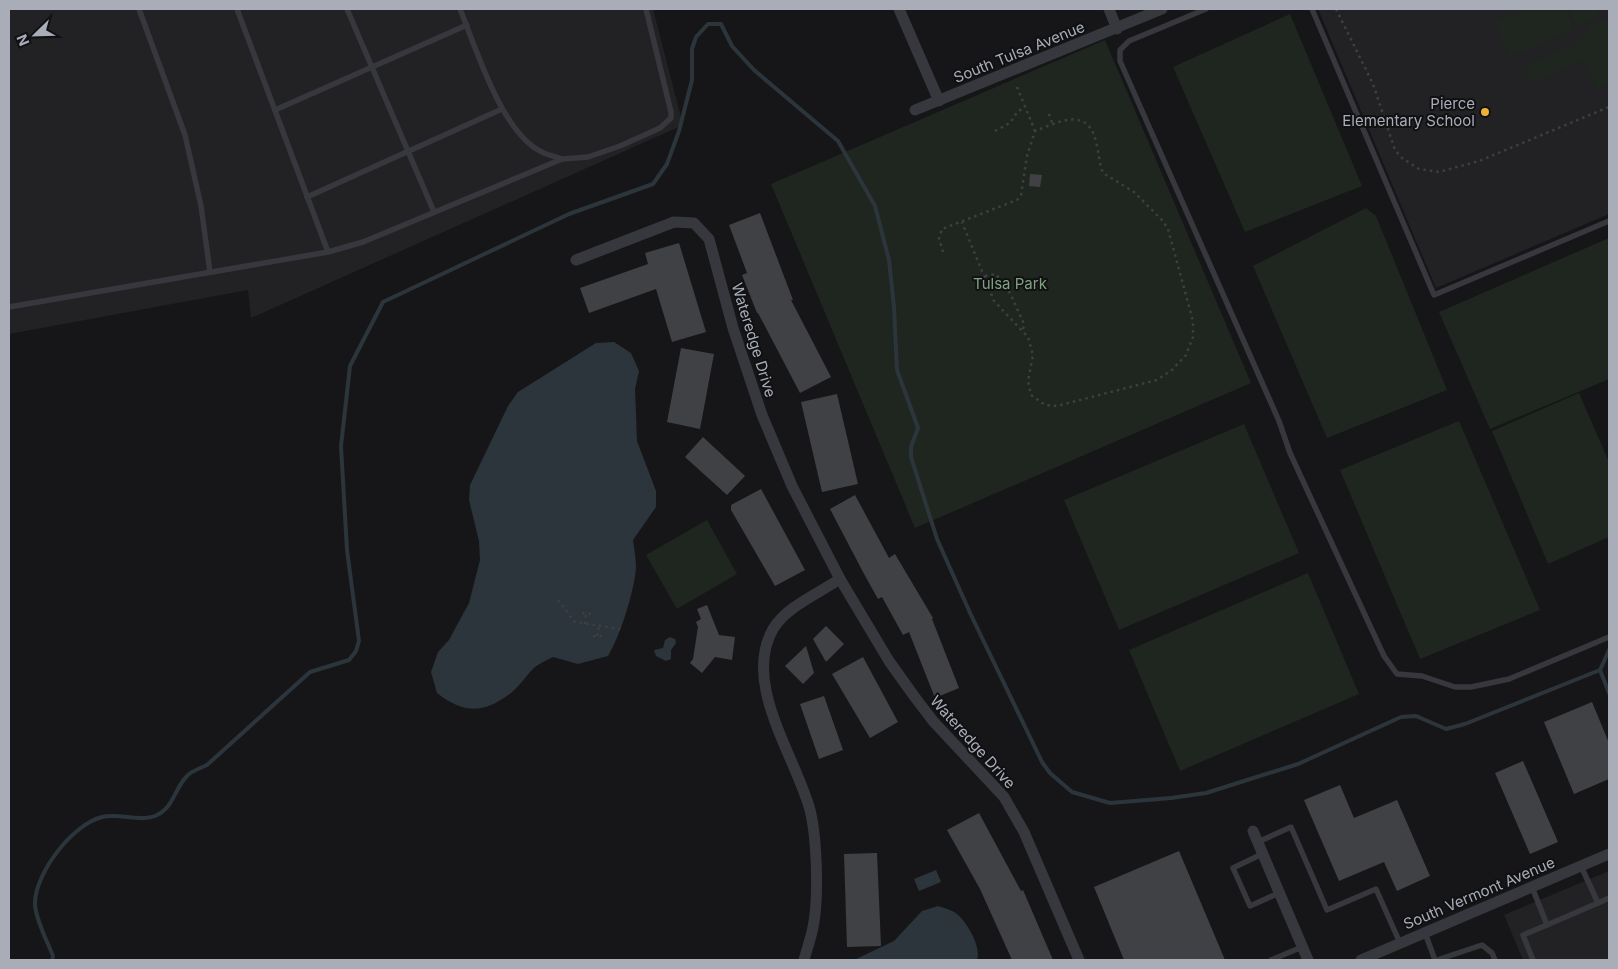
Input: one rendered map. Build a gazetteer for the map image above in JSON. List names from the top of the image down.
{
  "streets": {
    "street": ["South Tulsa Avenue", "Wateredge Drive", "South Vermont Avenue"]
  },
  "parks": ["Tulsa Park"],
  "places": ["Pierce Elementary School"],
  "north": "bottom left"
}
